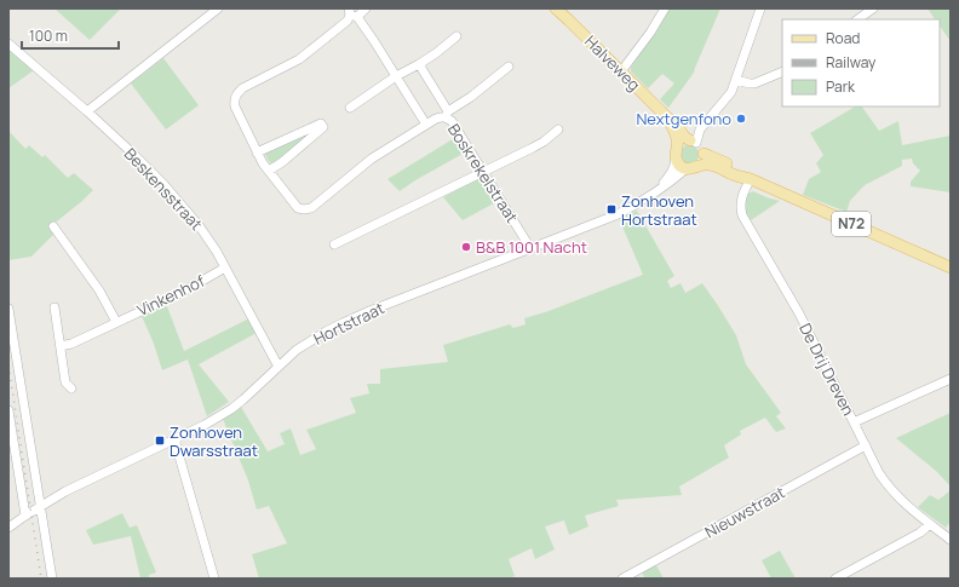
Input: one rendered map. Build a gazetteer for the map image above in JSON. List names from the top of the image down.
{
  "streets": {
    "main road": ["Halveweg", "N72"],
    "street": [
      "Boskrekelstraat",
      "Beskensstraat",
      "Vinkenhof",
      "Hortstraat",
      "De Drij Dreven",
      "Nieuwstraat"
    ]
  },
  "crossings": [
    ["Halveweg", "N72"],
    ["Halveweg", "Hortstraat"],
    ["Boskrekelstraat", "Hortstraat"],
    ["Beskensstraat", "Vinkenhof"],
    ["Beskensstraat", "Hortstraat"],
    ["N72", "Hortstraat"],
    ["N72", "De Drij Dreven"],
    ["De Drij Dreven", "Nieuwstraat"]
  ],
  "places": {
    "other": ["Nextgenfono", "B&B 1001 Nacht"],
    "transit": ["Zonhoven Hortstraat", "Zonhoven Dwarsstraat"]
  },
  "legend": ["Road", "Railway", "Park"],
  "scale_bar": "100 m"
}
